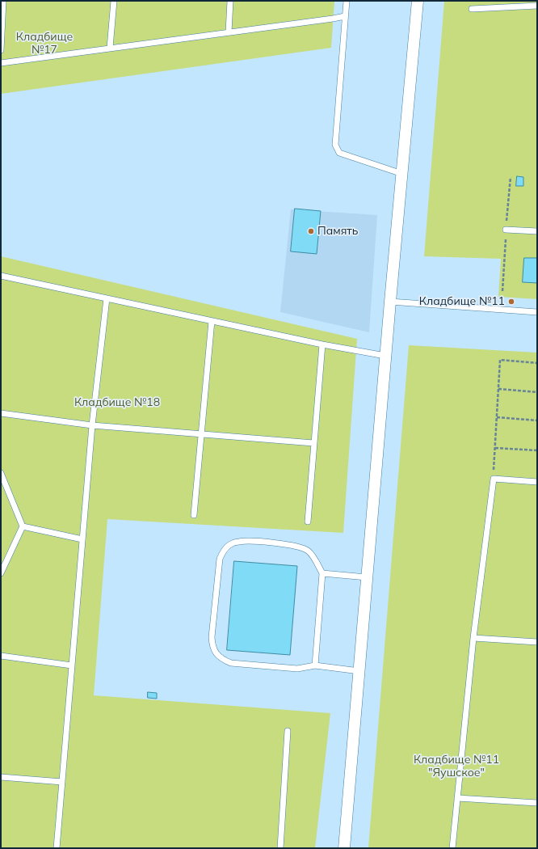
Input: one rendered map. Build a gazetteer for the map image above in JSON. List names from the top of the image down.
{
  "parks": ["Кладбище №17", "Кладбище №18", "Кладбище №11 \"Яушское\""],
  "places": ["Память", "Кладбище №11"]
}
